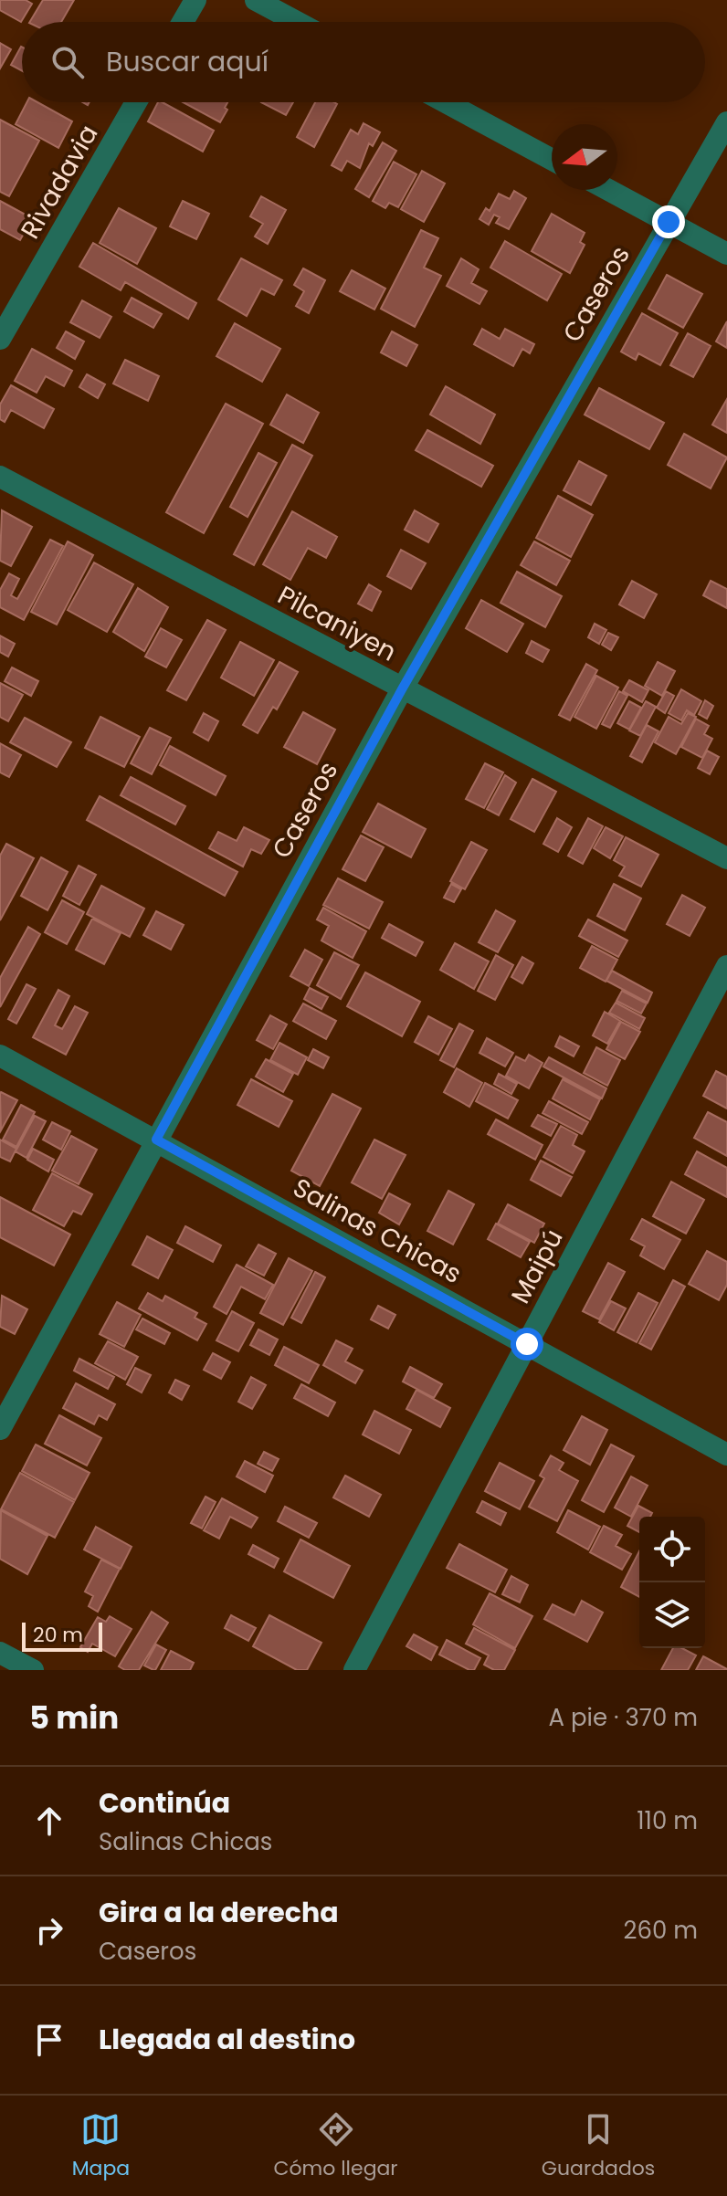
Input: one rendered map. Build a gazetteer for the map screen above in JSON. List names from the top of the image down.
{
  "streets": {
    "street": [
      "Rivadavia",
      "Caseros",
      "Pilcaniyen",
      "Salinas Chicas",
      "Maipú"
    ]
  },
  "crossings": [
    ["Caseros", "Pilcaniyen"],
    ["Caseros", "Salinas Chicas"],
    ["Salinas Chicas", "Maipú"]
  ],
  "scale_bar": "20 m",
  "north": "left",
  "page": {
    "search": "Buscar aquí",
    "scale": "20 m",
    "heading": ["5 min", "A pie · 370 m"],
    "list": [
      ["Continúa", "Salinas Chicas", "110 m"],
      ["Gira a la derecha", "Caseros", "260 m"],
      "Llegada al destino"
    ],
    "nav": ["Mapa", "Cómo llegar", "Guardados"]
  }
}
